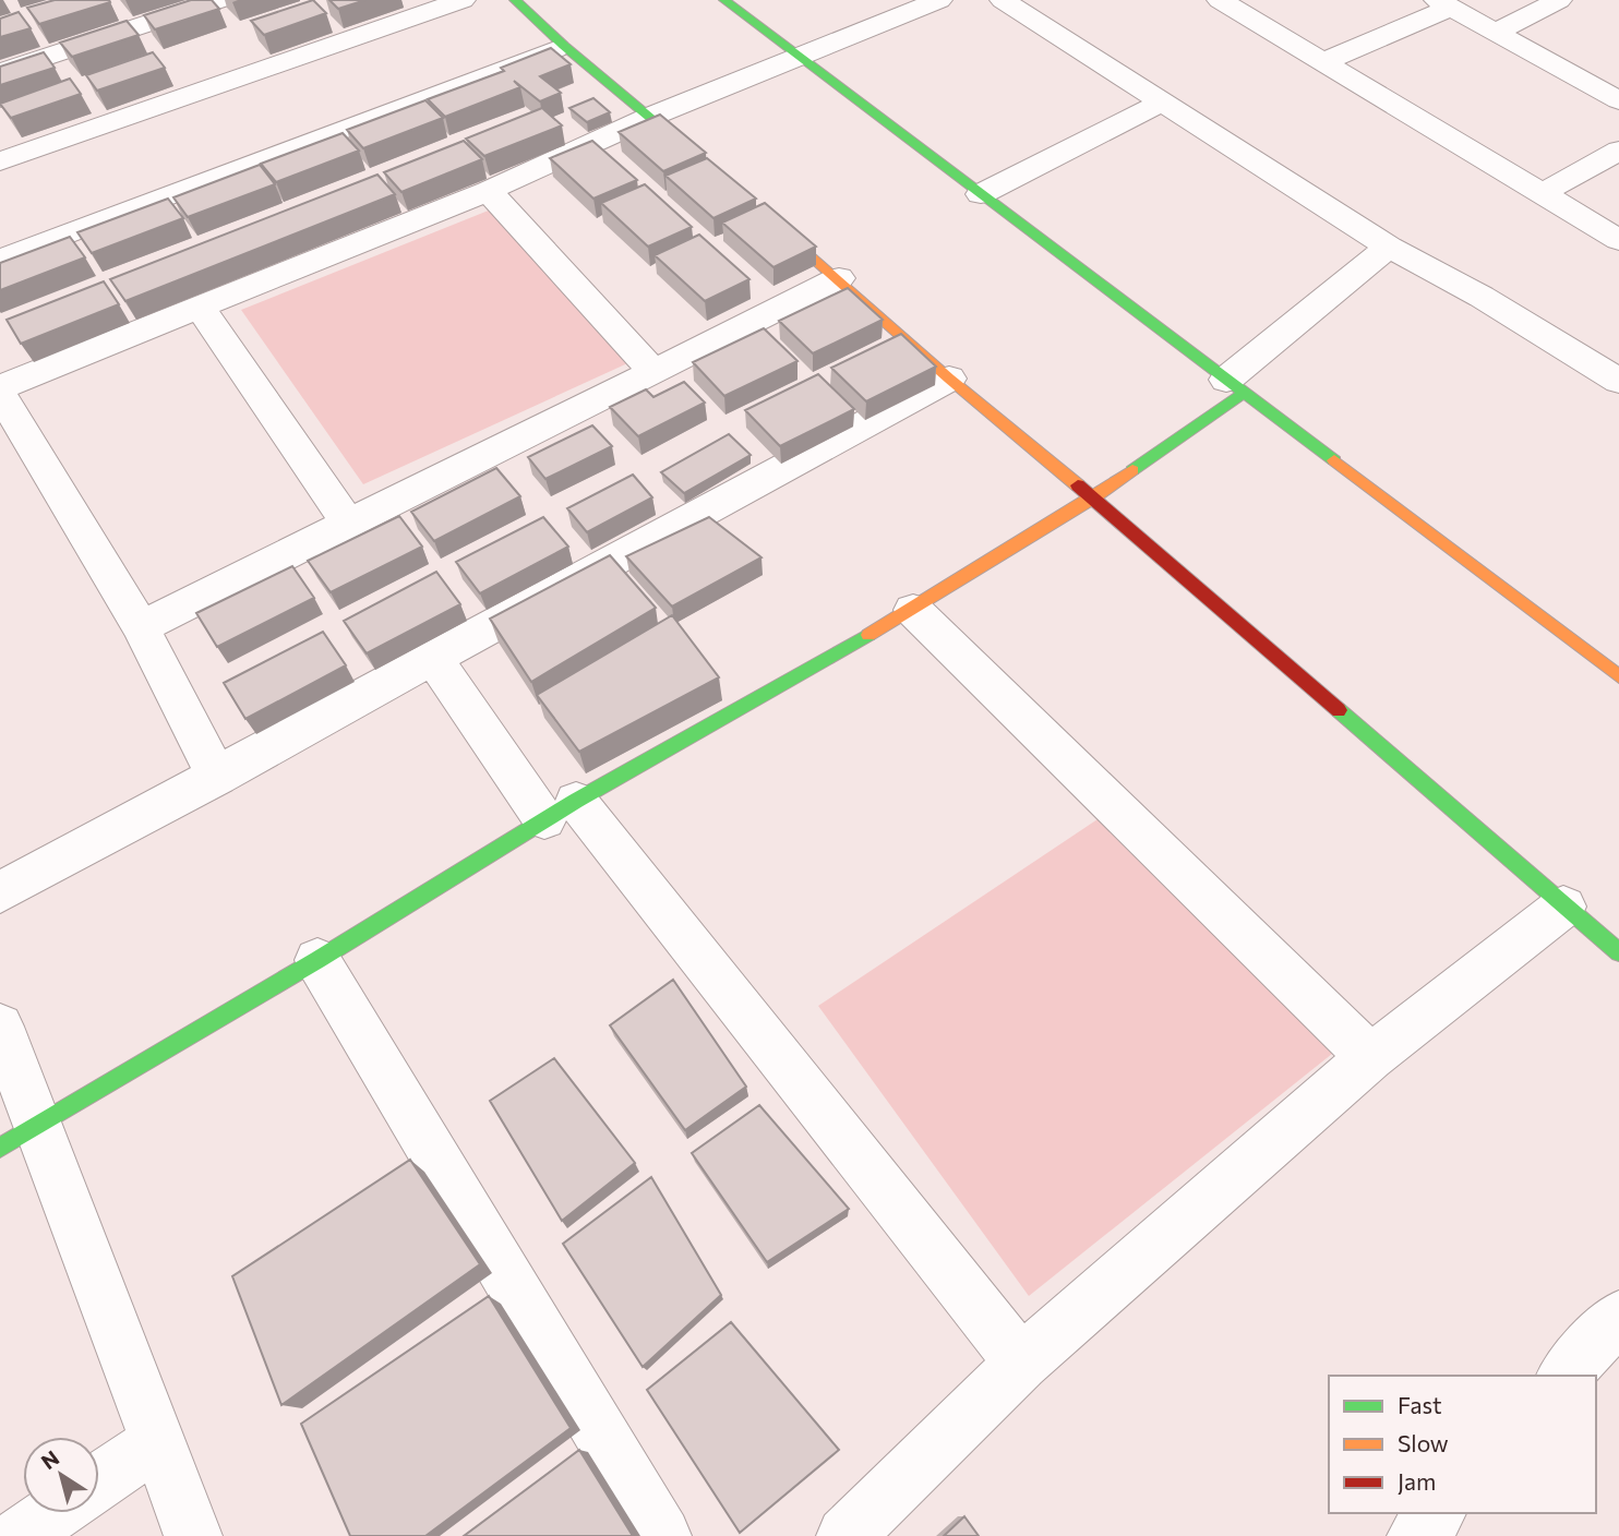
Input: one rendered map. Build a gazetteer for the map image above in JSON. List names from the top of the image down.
{
  "legend": ["Fast", "Slow", "Jam"],
  "north": "top left"
}
